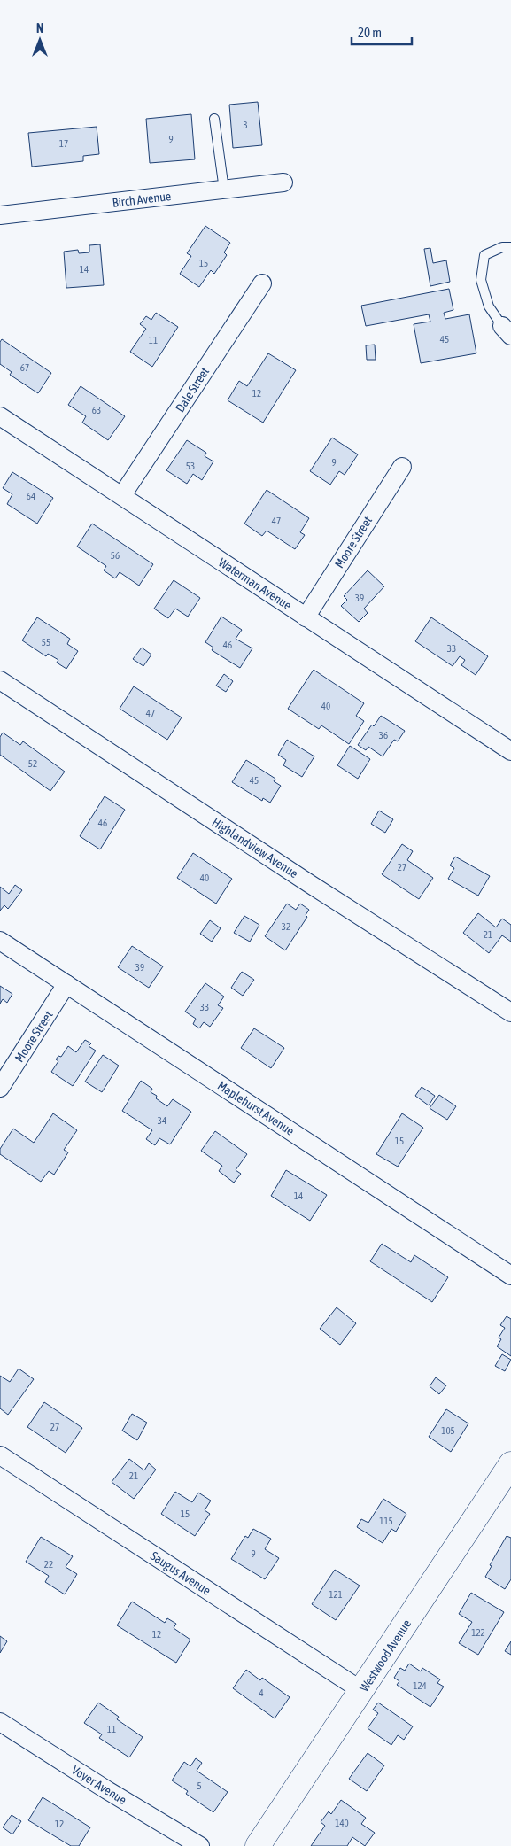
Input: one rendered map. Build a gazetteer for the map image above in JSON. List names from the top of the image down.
{
  "streets": {
    "street": [
      "Birch Avenue",
      "Dale Street",
      "Moore Street",
      "Waterman Avenue",
      "Highlandview Avenue",
      "Maplehurst Avenue",
      "Saugus Avenue",
      "Westwood Avenue",
      "Voyer Avenue"
    ]
  },
  "crossings": [
    ["Dale Street", "Waterman Avenue"],
    ["Moore Street", "Waterman Avenue"],
    ["Moore Street", "Maplehurst Avenue"],
    ["Saugus Avenue", "Westwood Avenue"]
  ],
  "house_numbers": [
    "3",
    "9",
    "17",
    "15",
    "14",
    "45",
    "11",
    "67",
    "12",
    "63",
    "9",
    "53",
    "64",
    "47",
    "56",
    "39",
    "55",
    "46",
    "33",
    "40",
    "47",
    "36",
    "52",
    "45",
    "46",
    "27",
    "40",
    "32",
    "21",
    "39",
    "33",
    "34",
    "15",
    "14",
    "27",
    "105",
    "21",
    "15",
    "115",
    "9",
    "22",
    "121",
    "122",
    "12",
    "124",
    "4",
    "11",
    "5",
    "140",
    "12"
  ],
  "scale_bar": "20 m",
  "north": "top"
}
